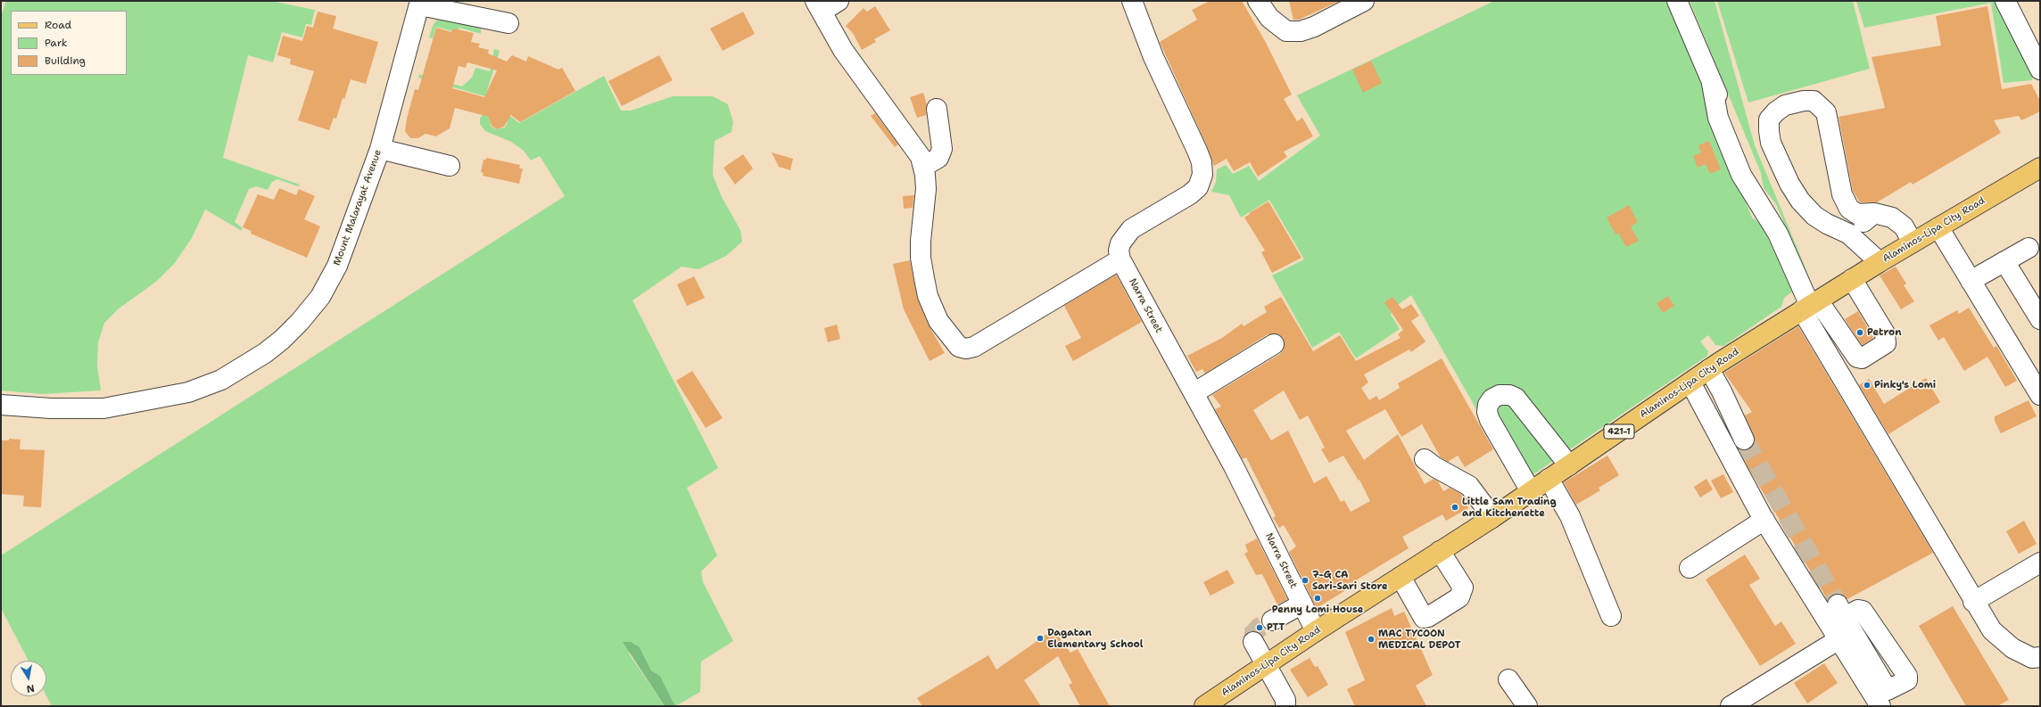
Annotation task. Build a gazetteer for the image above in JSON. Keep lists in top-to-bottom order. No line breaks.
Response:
{"streets":{"main road":["Alaminos-Lipa City Road","421-1"],"street":["Mount Malarayat Avenue","Narra Street"]},"crossings":[["Alaminos-Lipa City Road","Narra Street"]],"places":["Petron","Pinky's Lomi","Little Sam Trading and Kitchenette","7-G CA Sari-Sari Store","Penny Lomi House","PTT","Dagatan Elementary School","MAC TYCOON MEDICAL DEPOT"],"legend":["Road","Park","Building"],"north":"bottom"}
